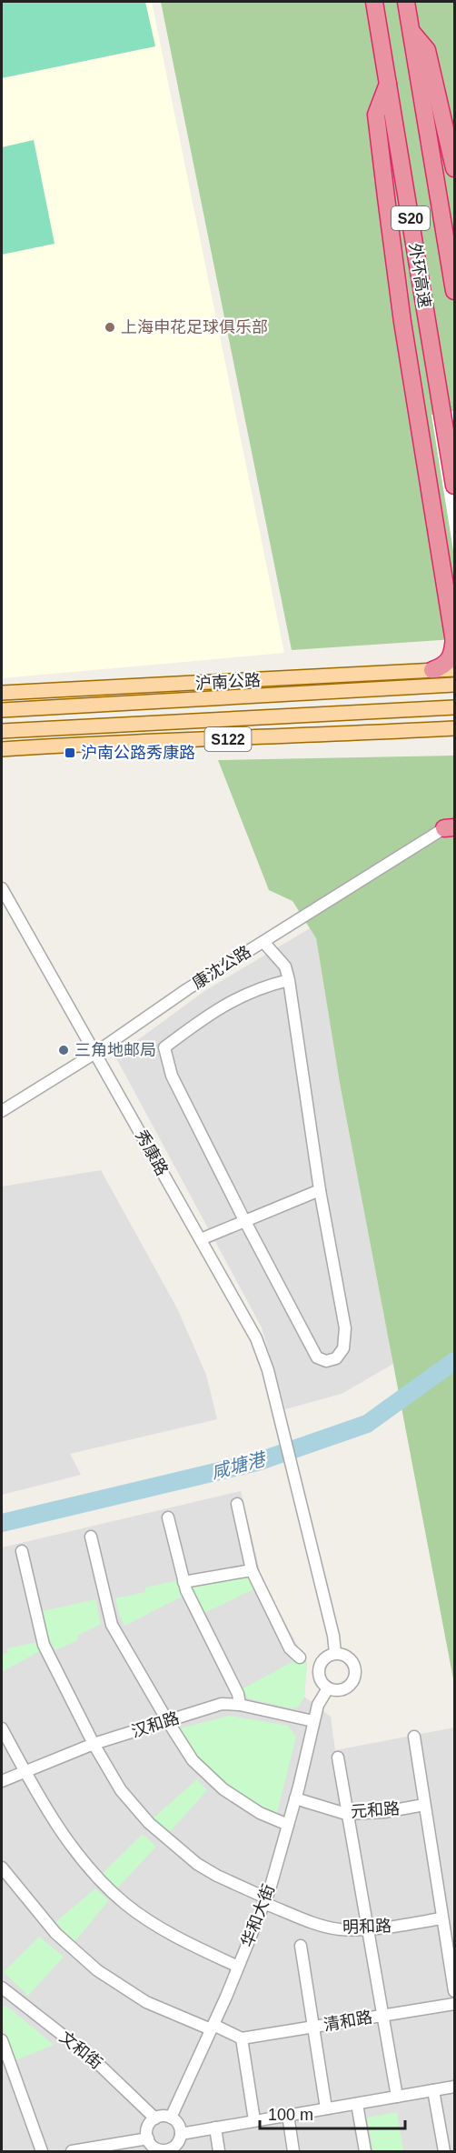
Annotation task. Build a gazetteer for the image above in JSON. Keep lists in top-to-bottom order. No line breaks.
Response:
{"streets":{"highway":["S20","外环高速"],"main road":["沪南公路","S122"],"street":["康沈公路","秀康路","汉和路","元和路","华和大街","明和路","清和路","文和街"]},"crossings":[["康沈公路","秀康路"],["秀康路","华和大街"],["汉和路","华和大街"],["汉和路","明和路"],["元和路","华和大街"],["华和大街","明和路"],["华和大街","文和街"]],"water":["咸塘港"],"places":{"other":["上海申花足球俱乐部","三角地邮局"],"transit":["沪南公路秀康路"]},"scale_bar":"100 m"}
